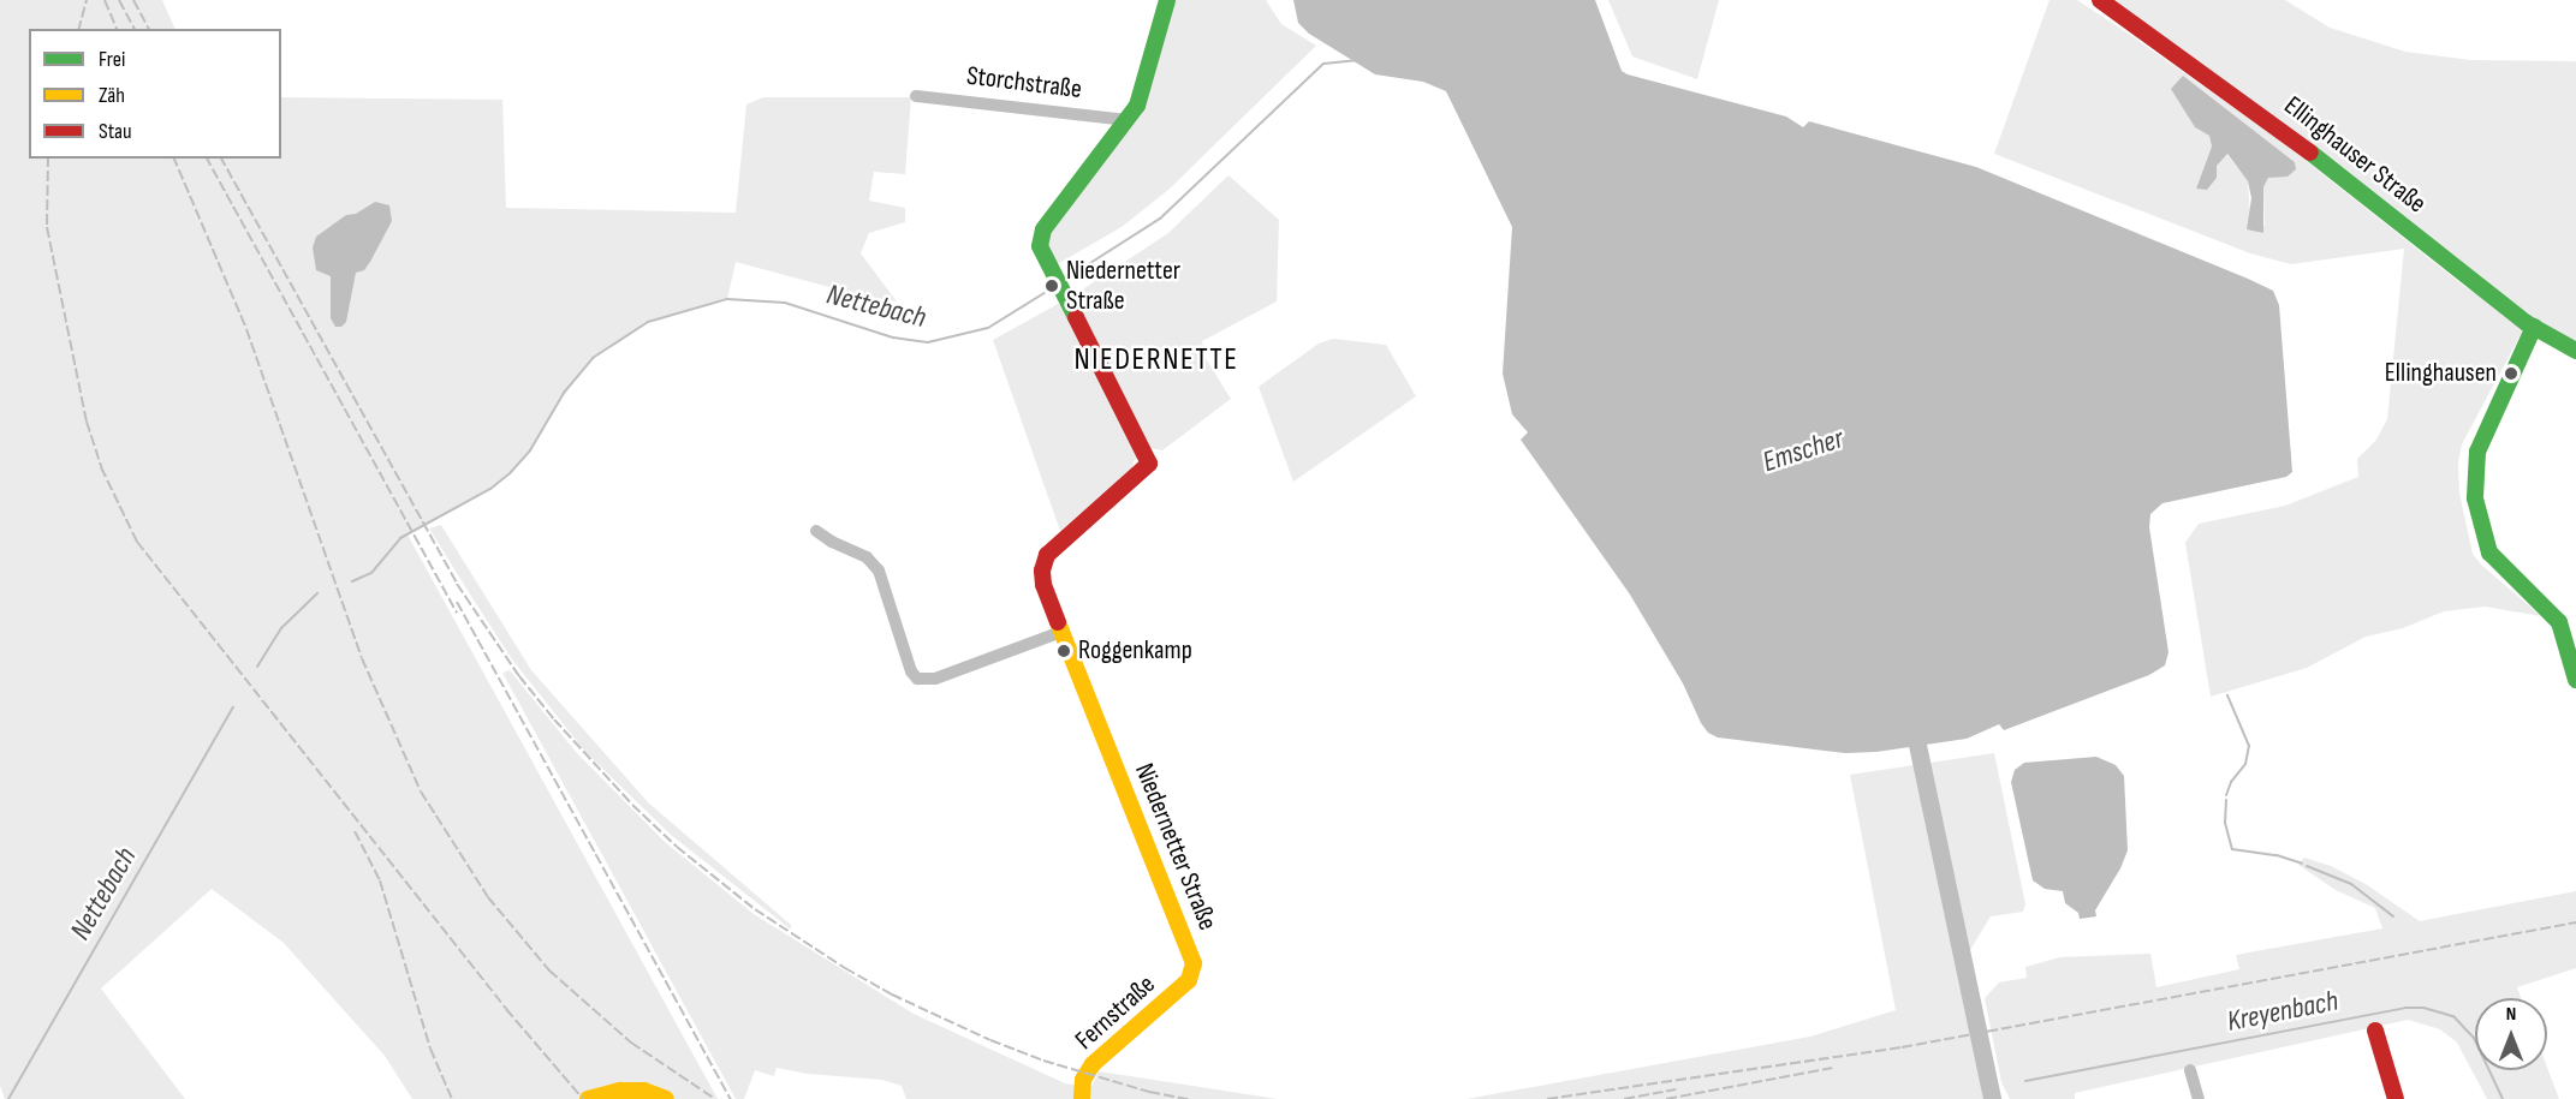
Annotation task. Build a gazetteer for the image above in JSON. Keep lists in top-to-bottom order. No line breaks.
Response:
{"streets":{"street":["Storchstraße","Ellinghauser Straße","Niedernetter Straße","Fernstraße"]},"crossings":[["Storchstraße","Niedernetter Straße"],["Niedernetter Straße","Fernstraße"]],"districts":["NIEDERNETTE"],"water":["Nettebach","Emscher","Kreyenbach"],"places":["Niedernetter Straße","Ellinghausen","Roggenkamp"],"legend":["Frei","Zäh","Stau"],"north":"top"}
